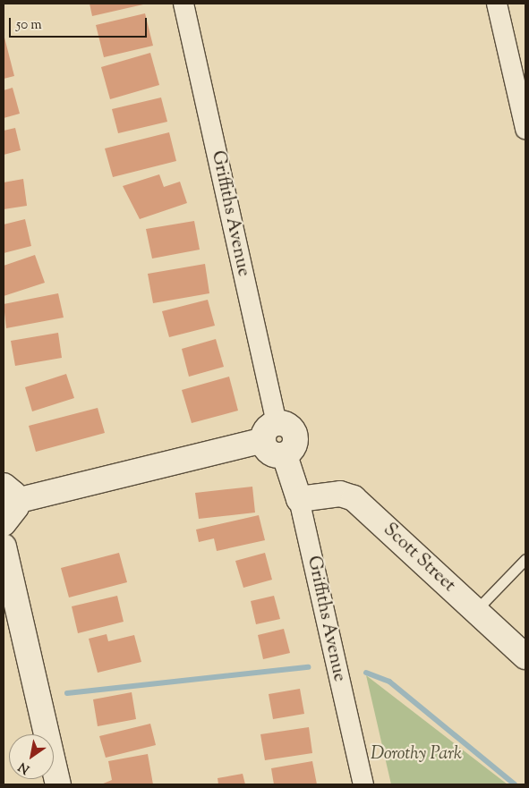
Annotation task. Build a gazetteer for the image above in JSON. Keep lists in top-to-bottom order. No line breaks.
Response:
{"streets":{"street":["Griffiths Avenue","Scott Street"]},"crossings":[["Griffiths Avenue","Scott Street"]],"parks":["Dorothy Park"],"scale_bar":"50 m","north":"bottom left"}
